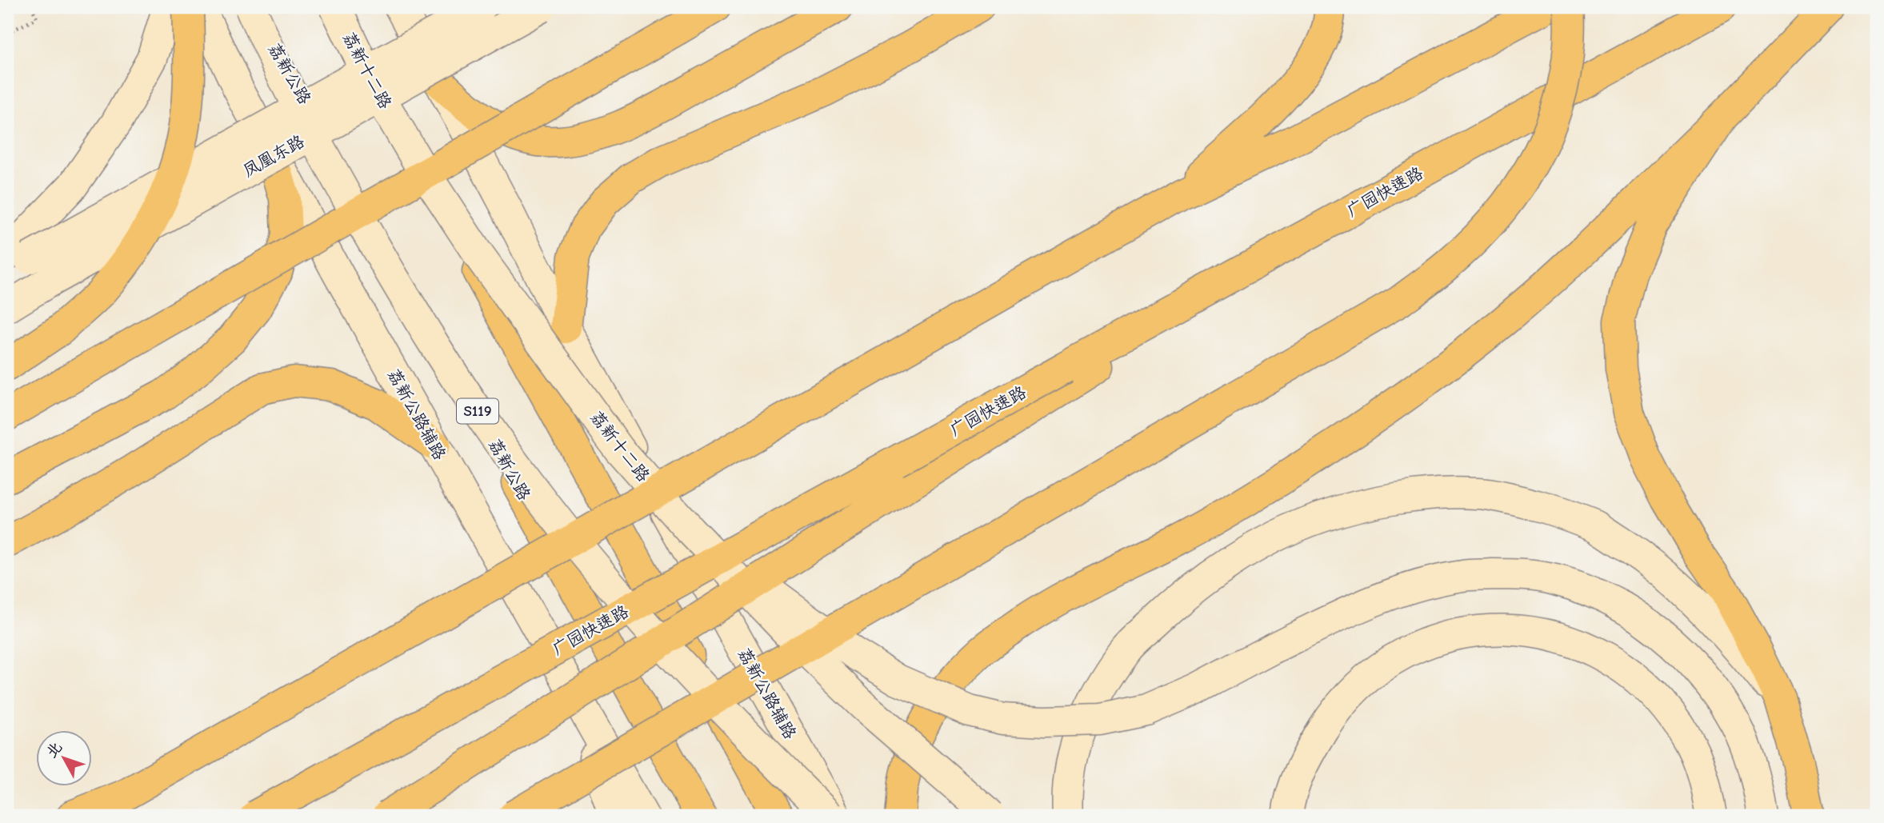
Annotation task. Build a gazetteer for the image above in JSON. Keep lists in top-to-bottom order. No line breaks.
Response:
{"streets":{"main road":["荔新十二路","荔新公路","凤凰东路","广园快速路","S119","荔新公路辅路"]},"north":"top left"}
